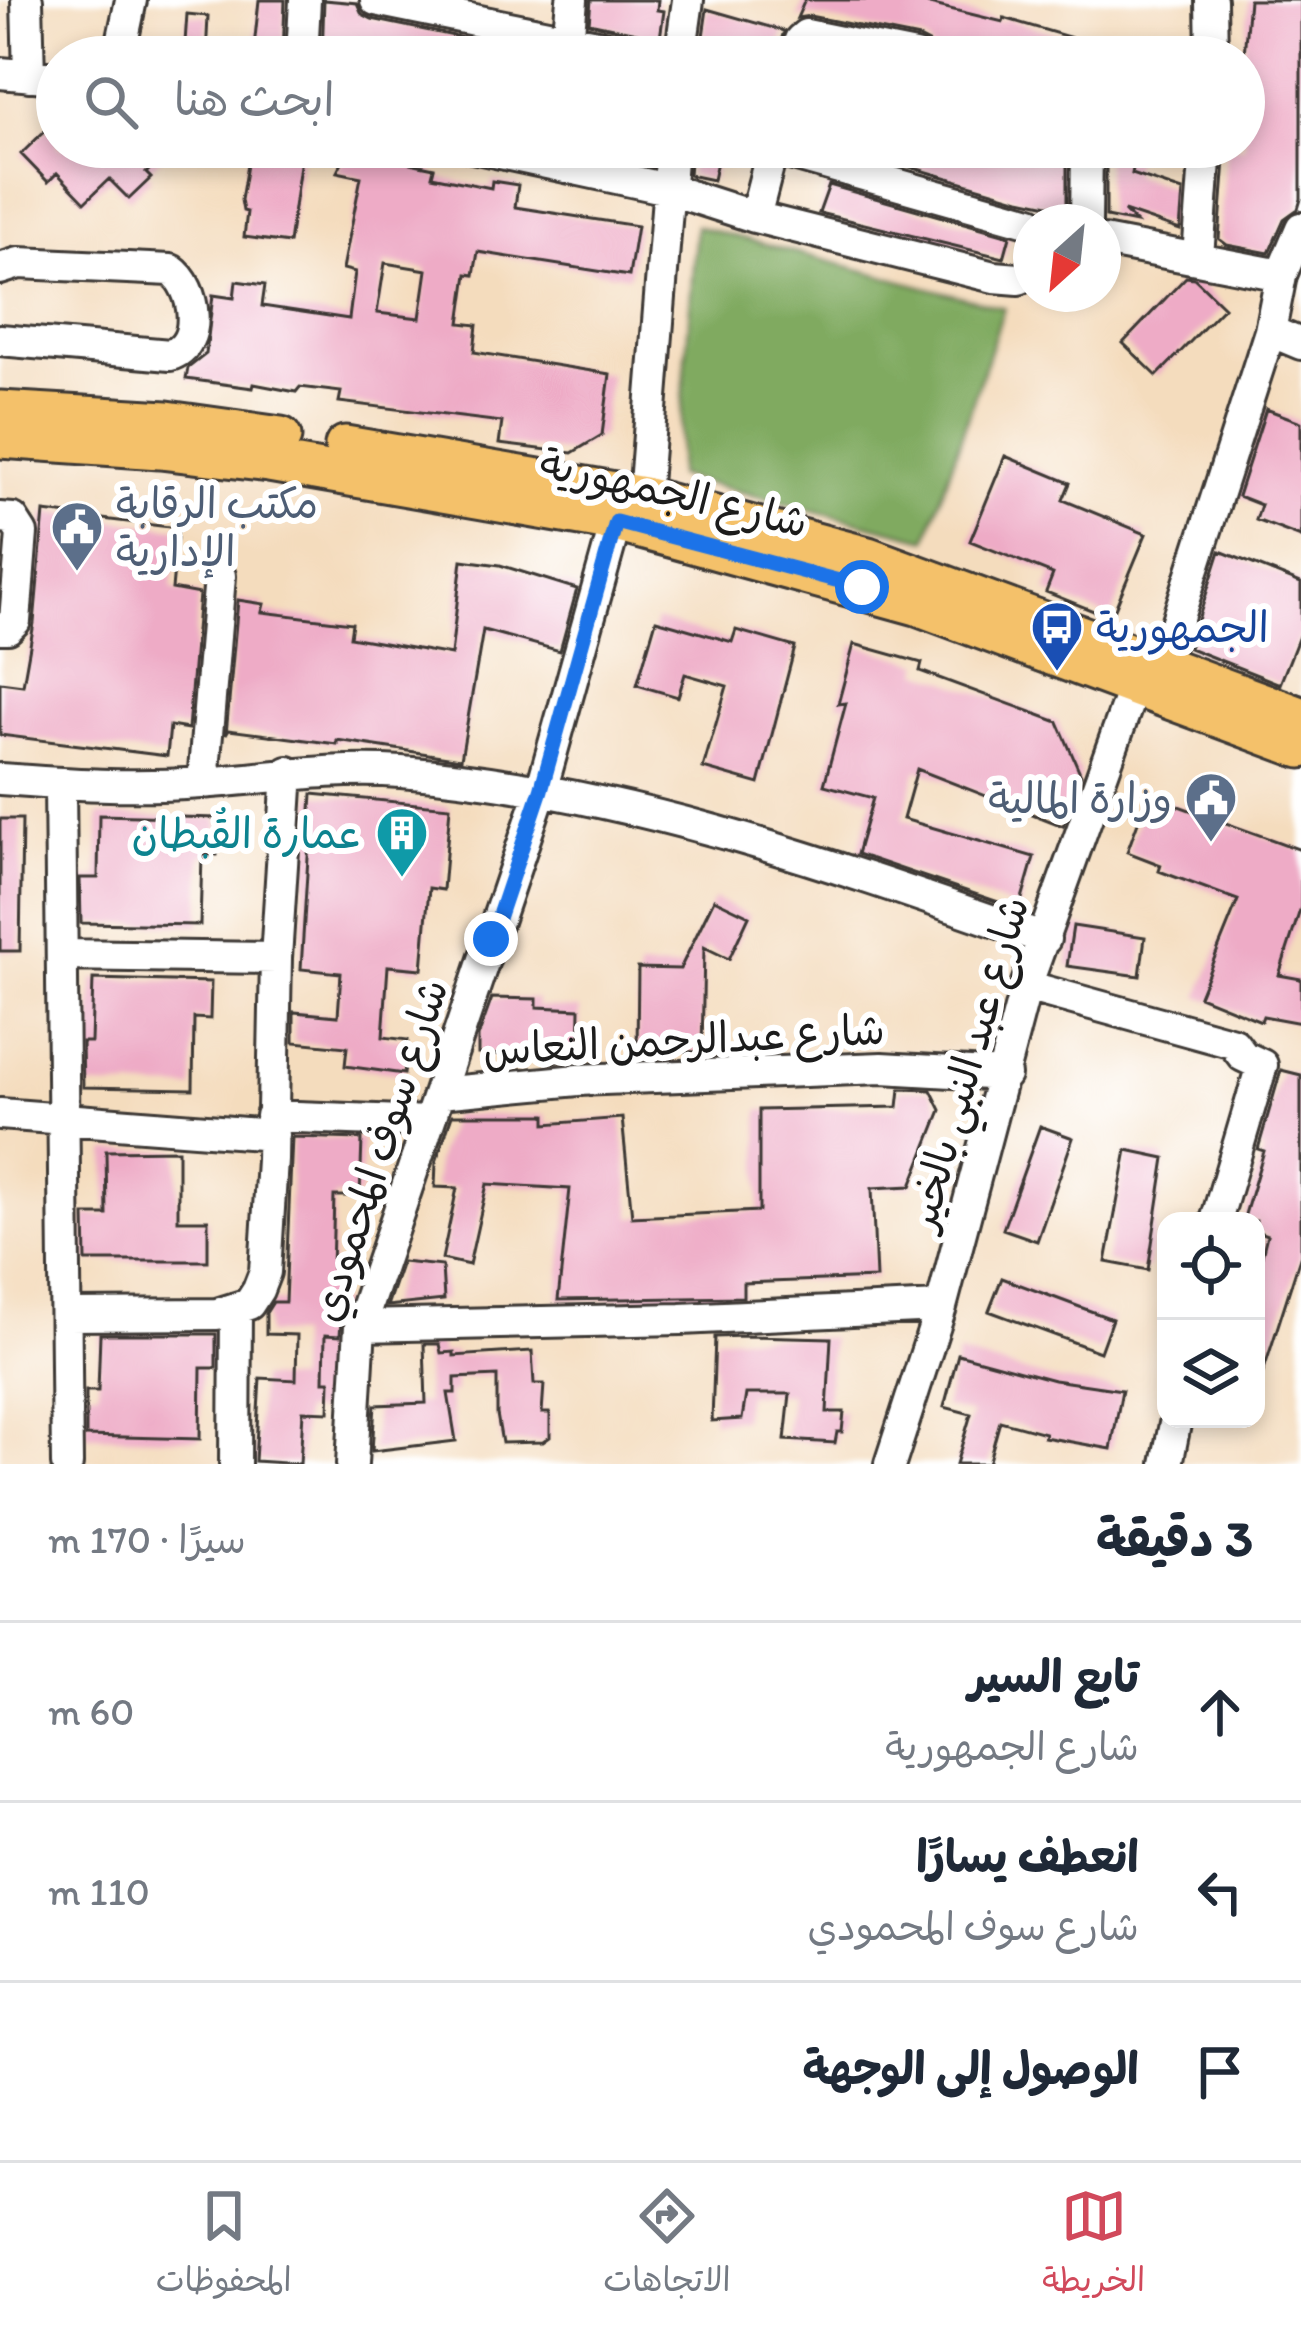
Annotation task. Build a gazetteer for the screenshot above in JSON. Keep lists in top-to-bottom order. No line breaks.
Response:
{"streets":{"main road":["شارع الجمهورية"],"street":["شارع عبدالرحمن النعاس","شارع عبد النبي بالخير","شارع سوف المحمودي"]},"crossings":[["شارع الجمهورية","شارع عبد النبي بالخير"],["شارع الجمهورية","شارع سوف المحمودي"],["شارع عبدالرحمن النعاس","شارع عبد النبي بالخير"],["شارع عبدالرحمن النعاس","شارع سوف المحمودي"]],"places":{"public building":["مكتب الرقابة الإدارية","وزارة المالية"],"bus stop":["الجمهورية"],"building":["عمارة القُبطان"]},"north":"bottom left","page":{"search":"ابحث هنا","heading":["3 دقيقة","سيرًا · 170 m"],"list":[["تابع السير","شارع الجمهورية","60 m"],["انعطف يسارًا","شارع سوف المحمودي","110 m"],"الوصول إلى الوجهة"],"nav":["الخريطة","الاتجاهات","المحفوظات"]}}
